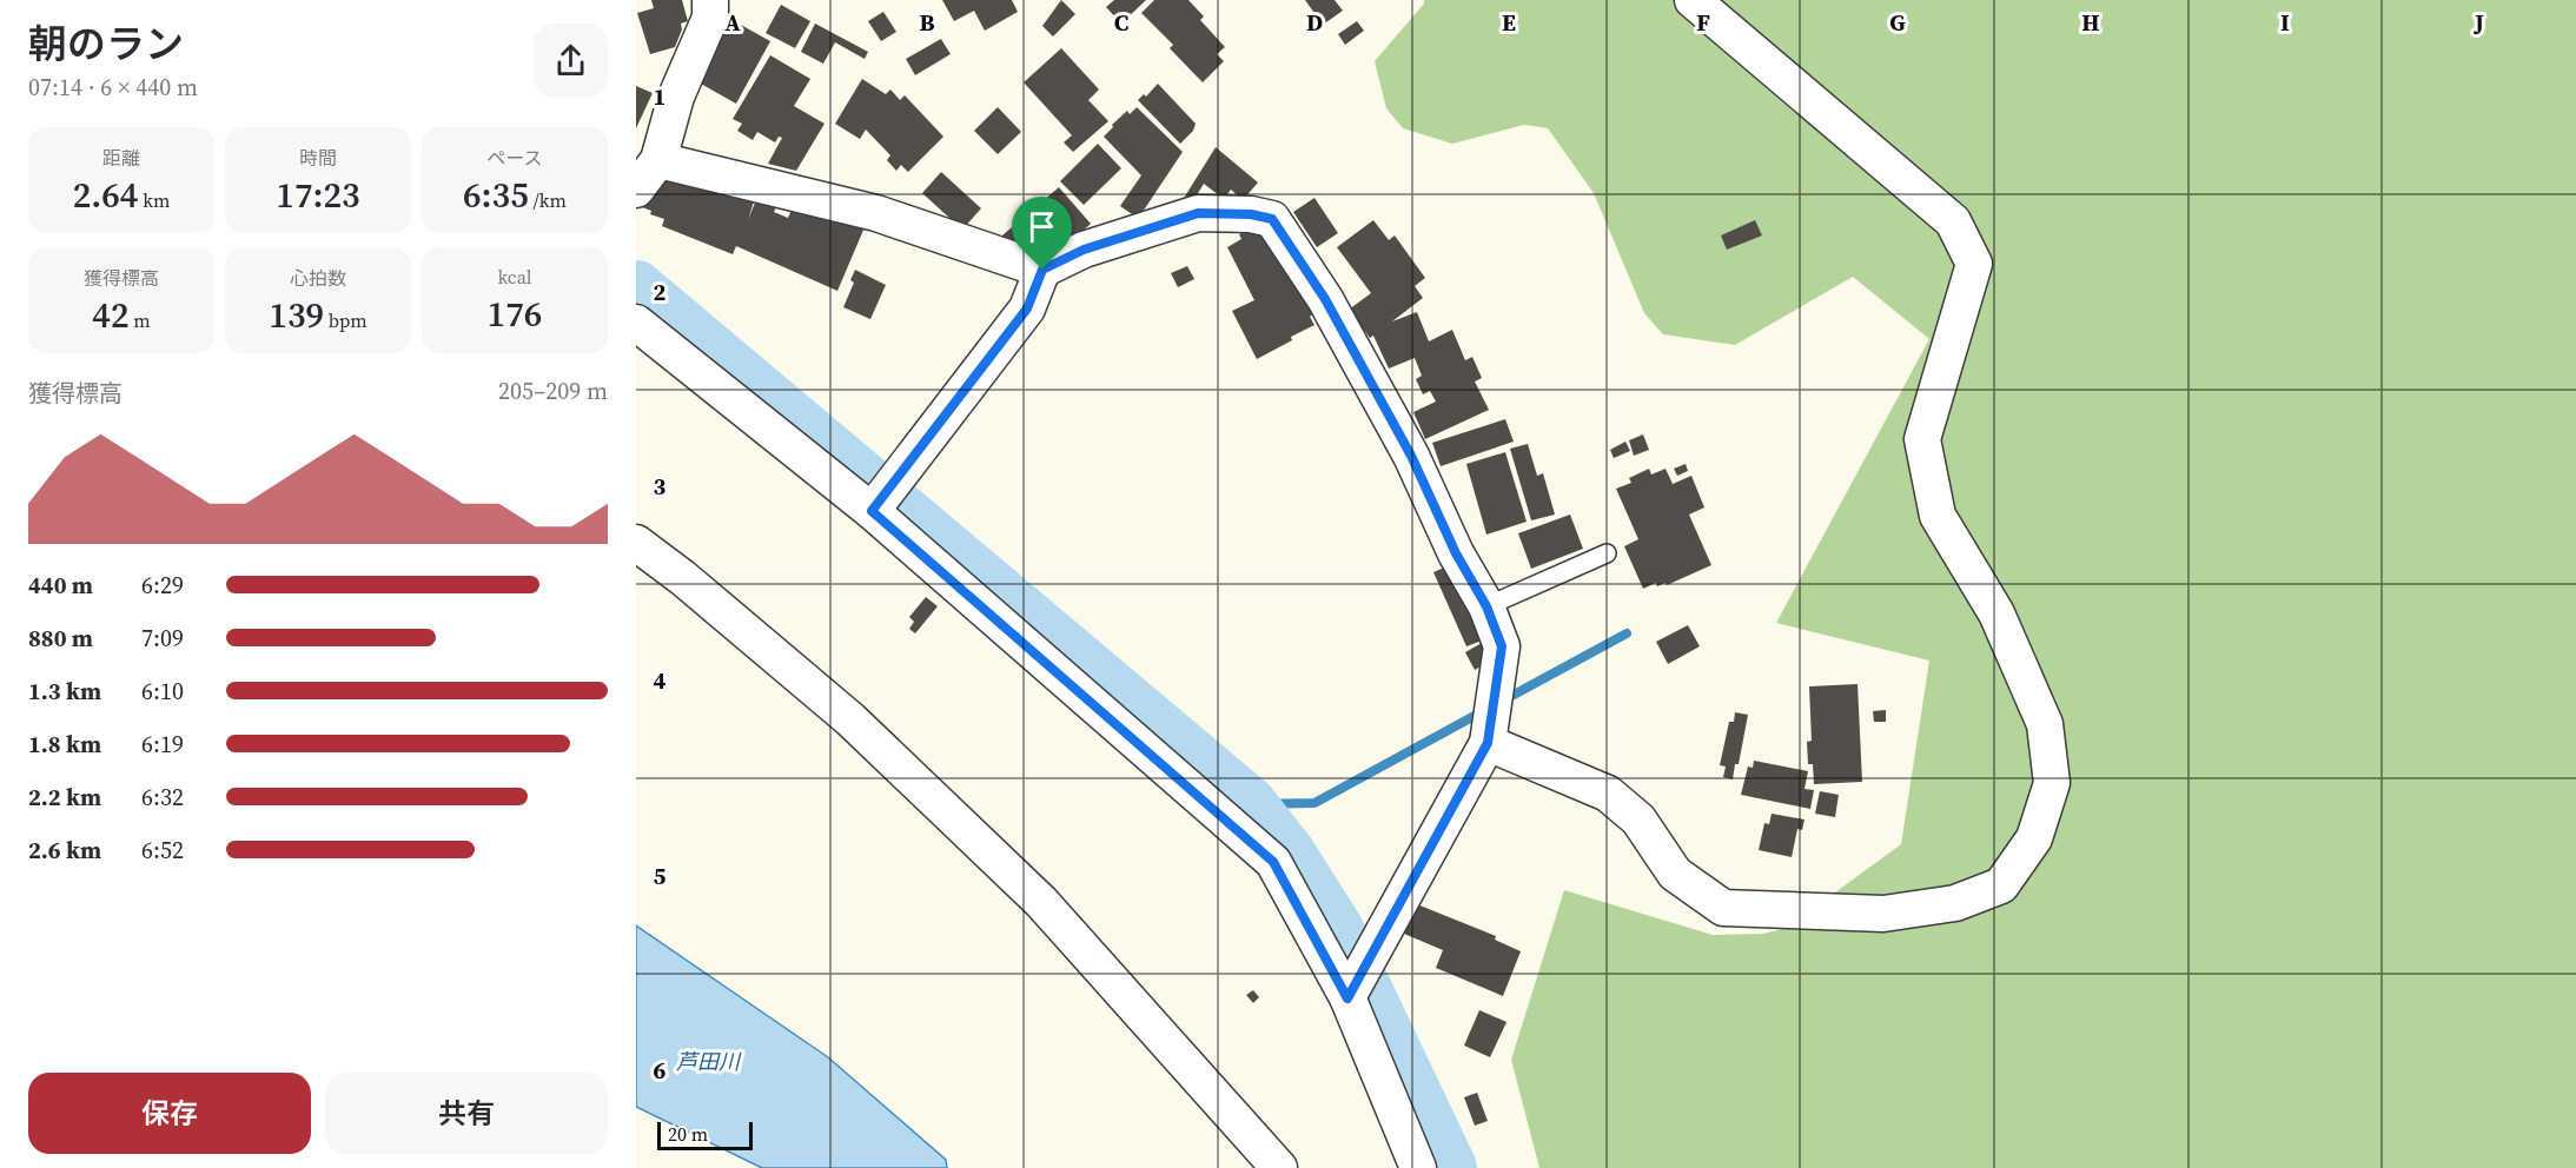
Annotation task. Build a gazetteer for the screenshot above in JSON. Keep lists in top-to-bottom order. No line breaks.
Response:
{"water":["芦田川"],"scale_bar":"20 m","page":{"heading":["朝のラン","07:14 · 6 × 440 m"],"stats":[["距離","2.64 km"],["時間","17:23"],["ペース","6:35 /km"],["獲得標高","42 m"],["心拍数","139 bpm"],["kcal","176"]],"chart":["獲得標高","205–209 m"],"list":[{"name":"440 m","note":"6:29"},{"name":"880 m","note":"7:09"},{"name":"1.3 km","note":"6:10"},{"name":"1.8 km","note":"6:19"},{"name":"2.2 km","note":"6:32"},{"name":"2.6 km","note":"6:52"}],"buttons":["保存","共有"],"scale":"20 m"},"grid":{"columns":["A","B","C","D","E","F","G","H","I","J"],"rows":["1","2","3","4","5","6"]}}
